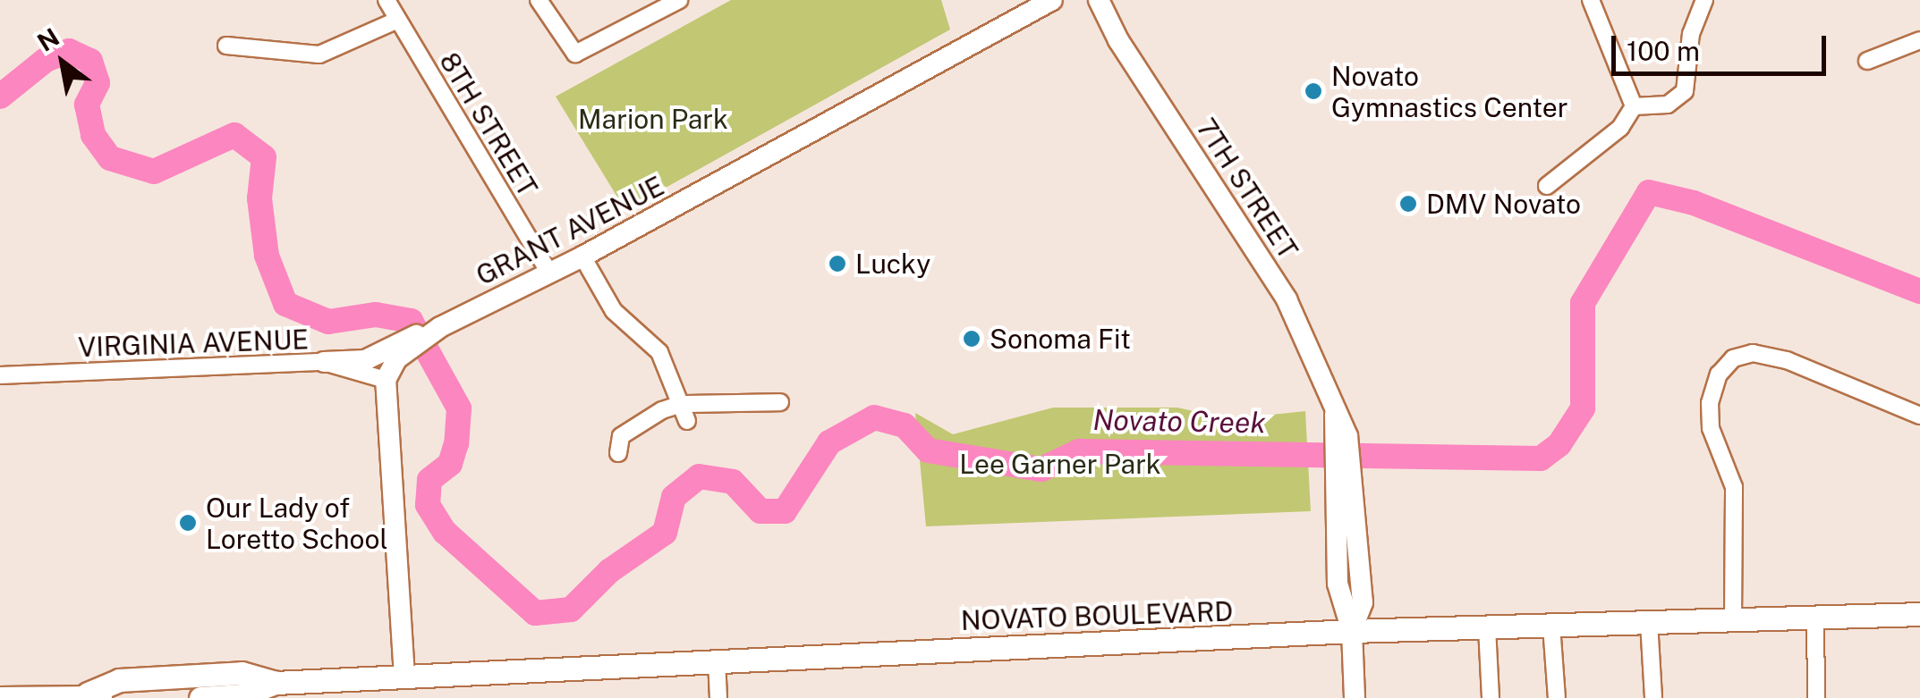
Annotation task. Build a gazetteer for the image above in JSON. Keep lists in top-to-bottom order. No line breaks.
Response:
{"streets":{"main road":["NOVATO BOULEVARD"],"street":["8TH STREET","7TH STREET","GRANT AVENUE","VIRGINIA AVENUE"]},"crossings":[["8TH STREET","GRANT AVENUE"],["7TH STREET","NOVATO BOULEVARD"],["GRANT AVENUE","VIRGINIA AVENUE"]],"water":["Novato Creek"],"parks":["Marion Park","Lee Garner Park"],"places":["Novato Gymnastics Center","DMV Novato","Lucky","Sonoma Fit","Our Lady of Loretto School"],"scale_bar":"100 m","north":"top left"}
